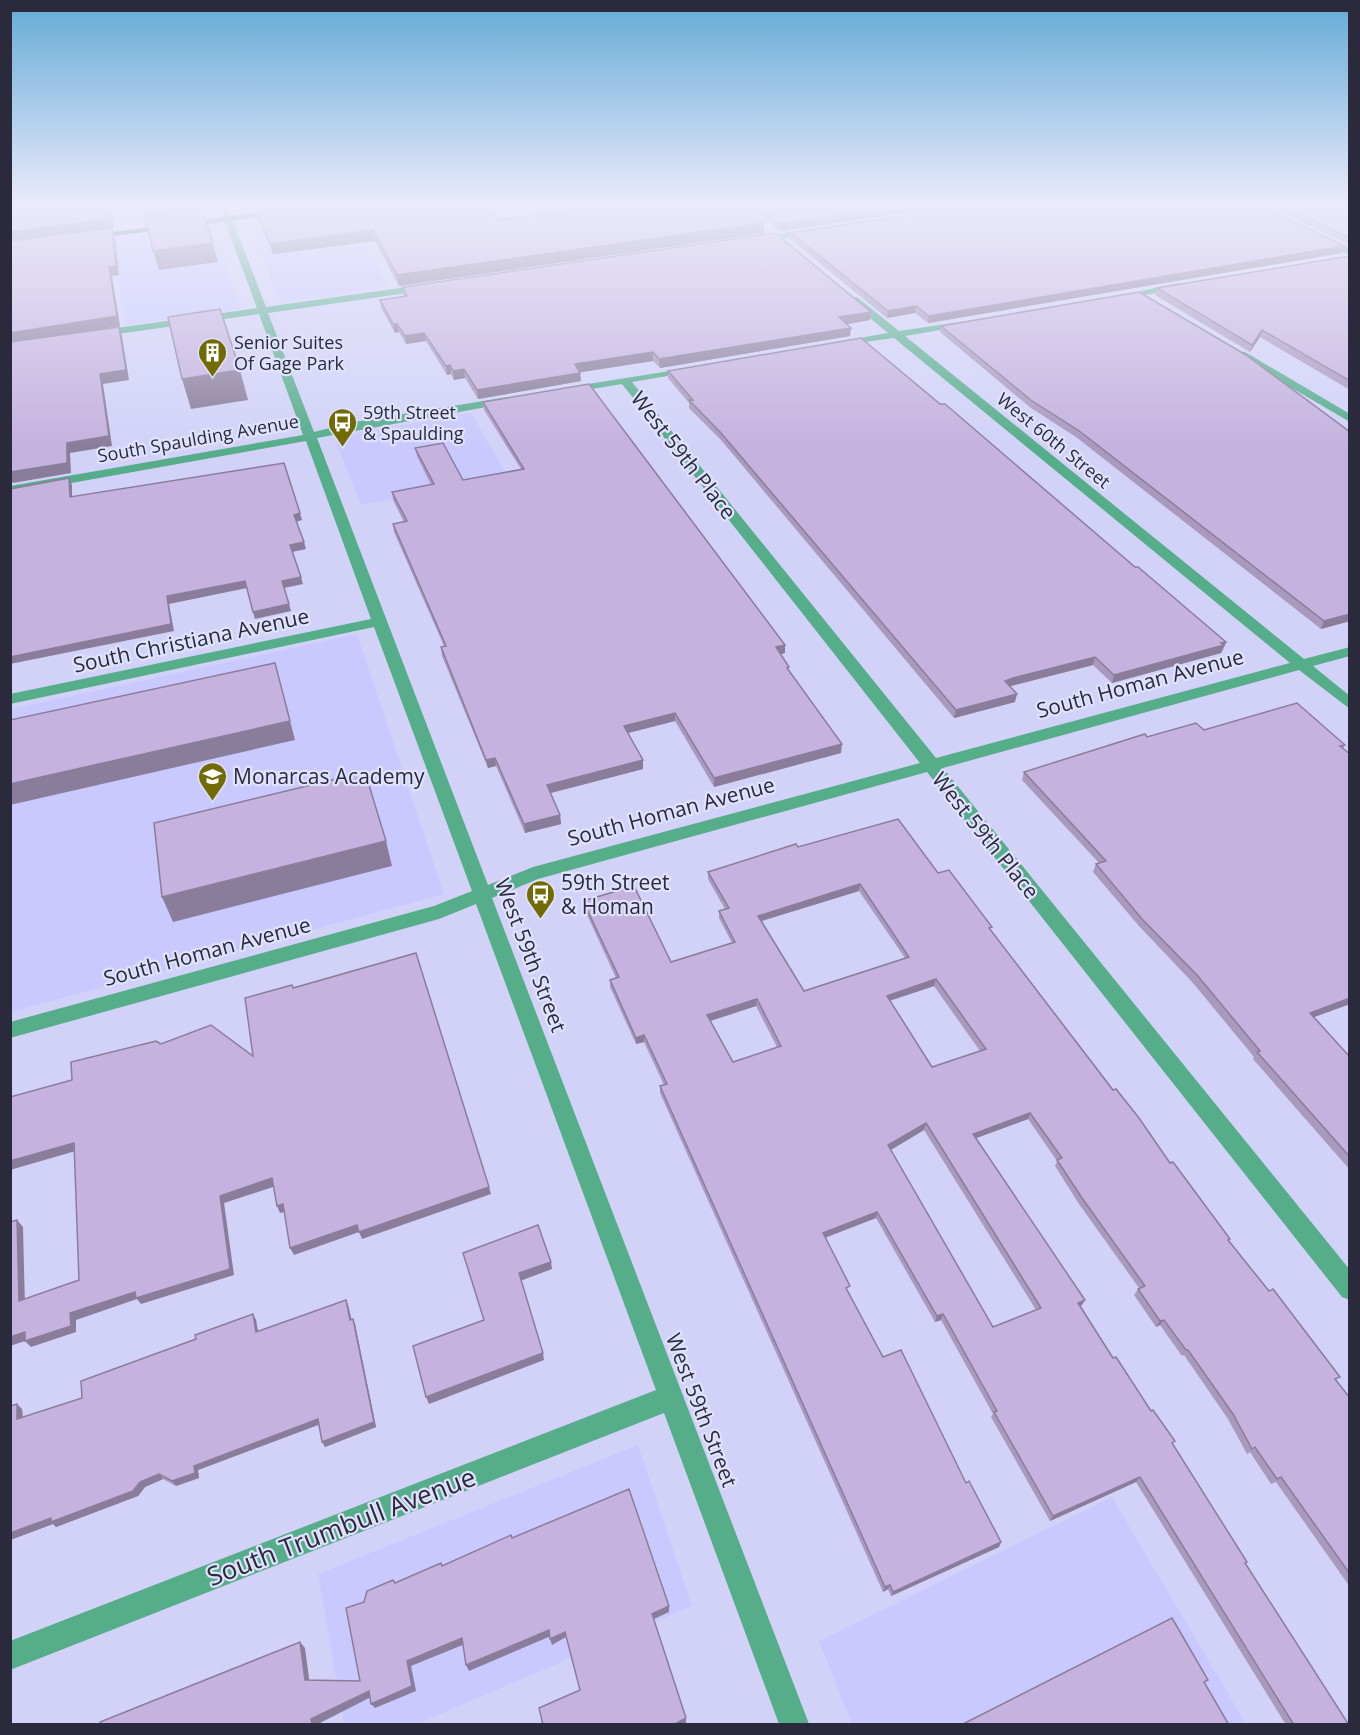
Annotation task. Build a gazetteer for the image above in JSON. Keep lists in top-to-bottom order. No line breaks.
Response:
{"streets":{"street":["South Spaulding Avenue","West 60th Street","West 59th Place","South Christiana Avenue","South Homan Avenue","West 59th Street","South Trumbull Avenue"]},"crossings":[["South Spaulding Avenue","West 59th Street"],["West 60th Street","South Homan Avenue"],["West 59th Place","South Homan Avenue"],["South Christiana Avenue","West 59th Street"],["South Homan Avenue","West 59th Street"],["West 59th Street","South Trumbull Avenue"]],"places":{"building":["Senior Suites Of Gage Park"],"bus stop":["59th Street & Spaulding","59th Street & Homan"],"school or university":["Monarcas Academy"]}}
